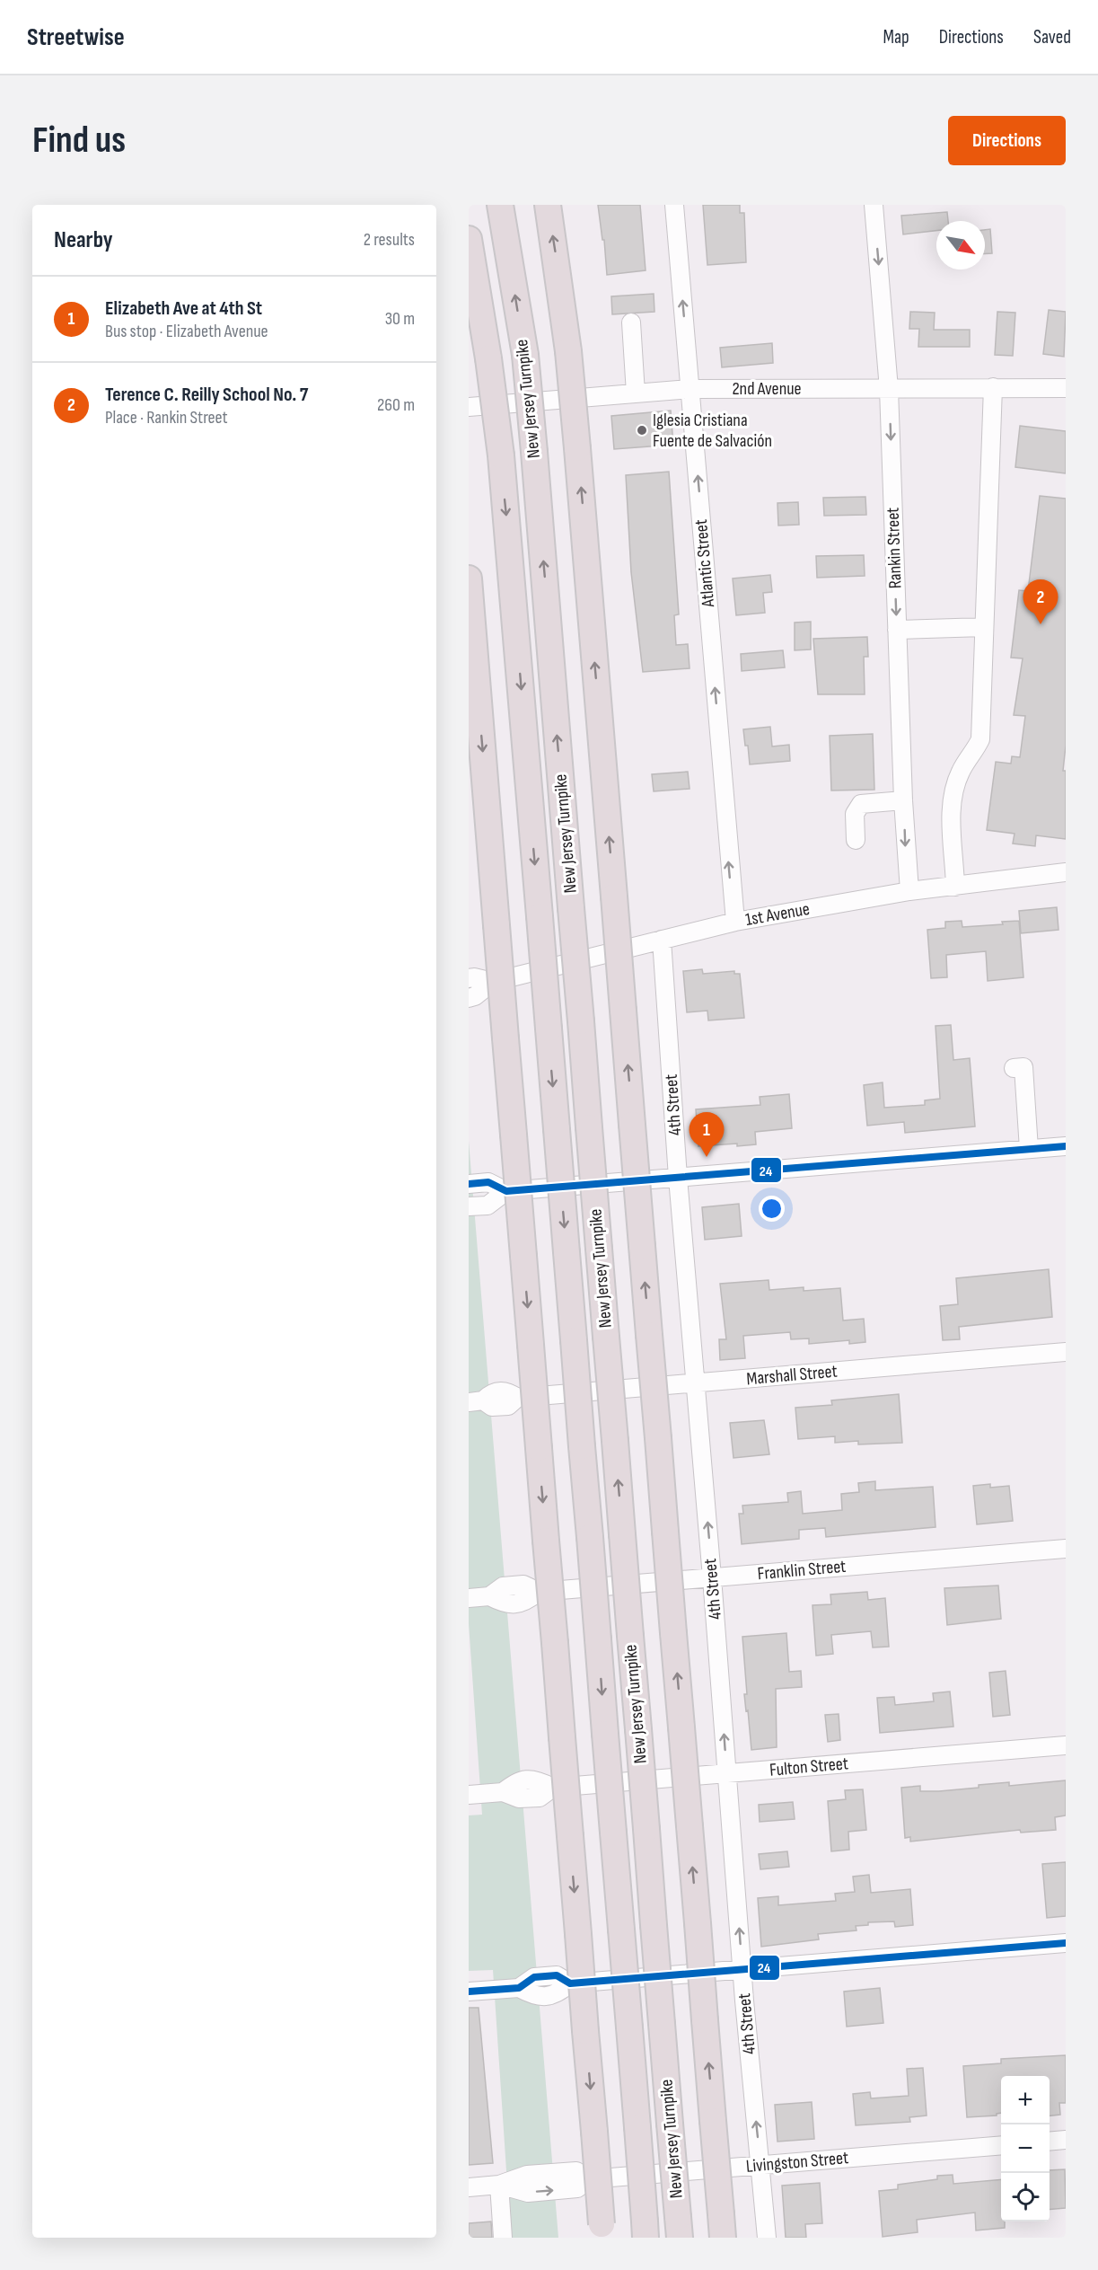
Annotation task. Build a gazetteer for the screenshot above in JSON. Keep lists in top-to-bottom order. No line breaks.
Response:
{"streets":{"highway":["New Jersey Turnpike"],"street":["2nd Avenue","Rankin Street","Atlantic Street","1st Avenue","4th Street","Marshall Street","Franklin Street","Fulton Street","Livingston Street"]},"crossings":[["2nd Avenue","Rankin Street"],["2nd Avenue","Atlantic Street"],["Rankin Street","1st Avenue"],["Atlantic Street","1st Avenue"],["1st Avenue","4th Street"],["4th Street","Marshall Street"],["4th Street","Franklin Street"],["4th Street","Fulton Street"],["4th Street","Livingston Street"]],"one_way":["Atlantic Street","4th Street"],"places":["Iglesia Cristiana Fuente de Salvación"],"lines":["transit line 24"],"north":"bottom right","page":{"header":"Streetwise","nav":["Map","Directions","Saved"],"buttons":"Directions","title":"Find us","heading":["Nearby","2 results"],"list":[{"mark":"1","name":"Elizabeth Ave at 4th St","note":"Bus stop · Elizabeth Avenue","value":"30 m"},{"mark":"2","name":"Terence C. Reilly School No. 7","note":"Place · Rankin Street","value":"260 m"}],"pins":["2","1"],"map_buttons":["+","−"]}}
